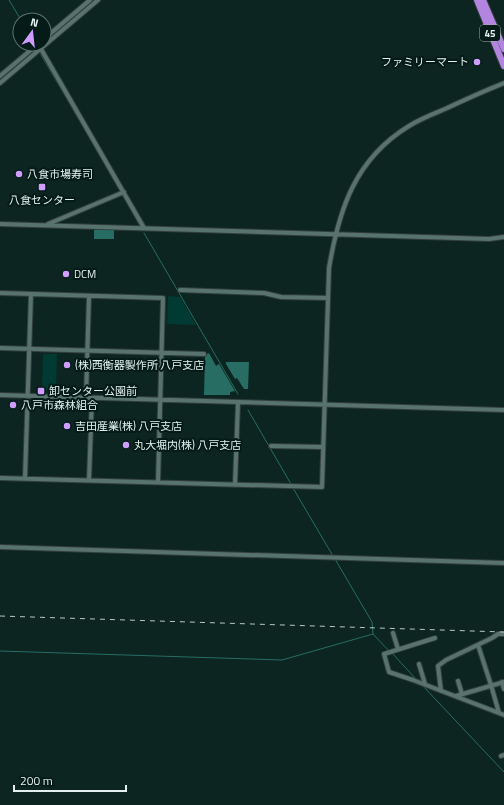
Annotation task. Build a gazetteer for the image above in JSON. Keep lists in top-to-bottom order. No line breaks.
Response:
{"streets":{"highway":["45"]},"places":{"other":["ファミリーマート","八食市場寿司","DCM","(株)西衡器製作所 八戸支店","八戸市森林組合","吉田産業(株) 八戸支店","丸大堀内(株) 八戸支店"],"transit":["八食センター","卸センター公園前"]},"scale_bar":"200 m","north":"top"}
